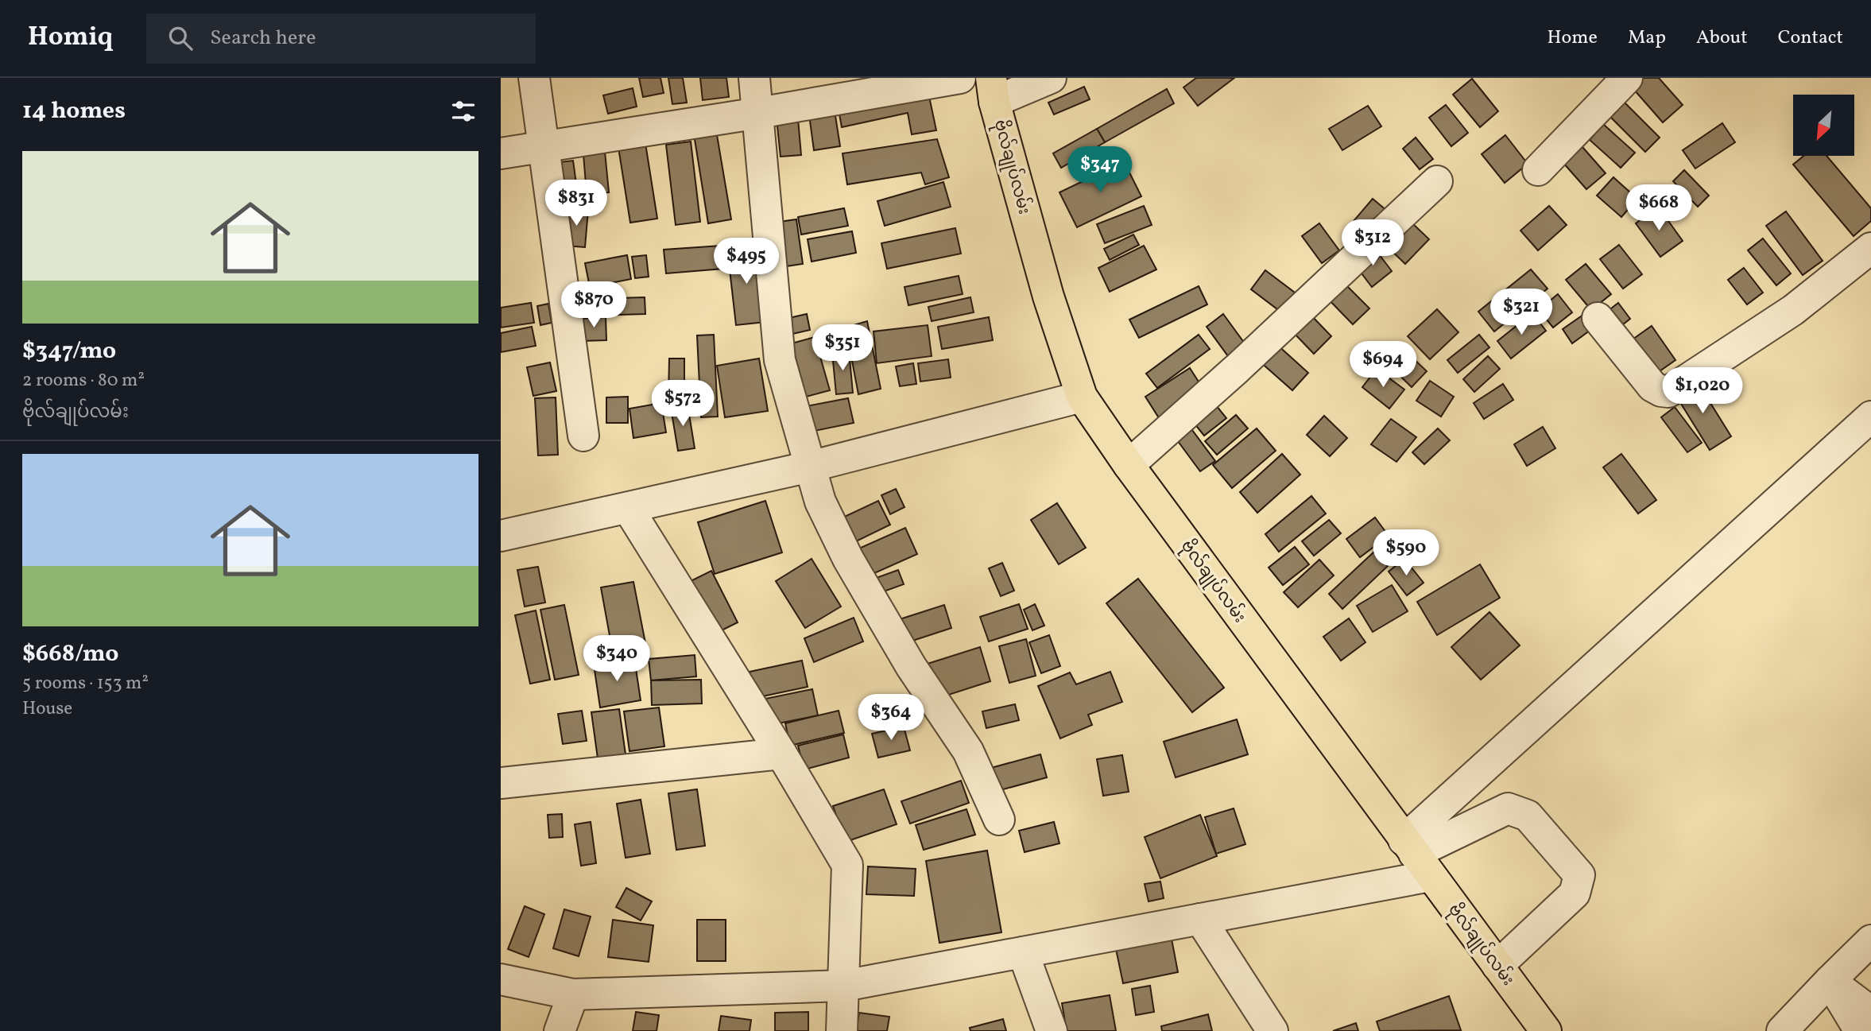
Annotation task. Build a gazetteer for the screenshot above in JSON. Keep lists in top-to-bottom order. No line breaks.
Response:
{"streets":{"main road":["ဗိုလ်ချုပ်လမ်း"]},"north":"bottom left","page":{"header":"Homiq","search":"Search here","nav":["Home","Map","About","Contact"],"heading":"14 homes","list":[{"name":"$347/mo","note":"2 rooms · 80 m² · ဗိုလ်ချုပ်လမ်း"},{"name":"$668/mo","note":"5 rooms · 153 m² · House"}],"price":["$347","$831","$668","$312","$495","$870","$321","$351","$694","$1,020","$572","$590","$340","$364"]}}
